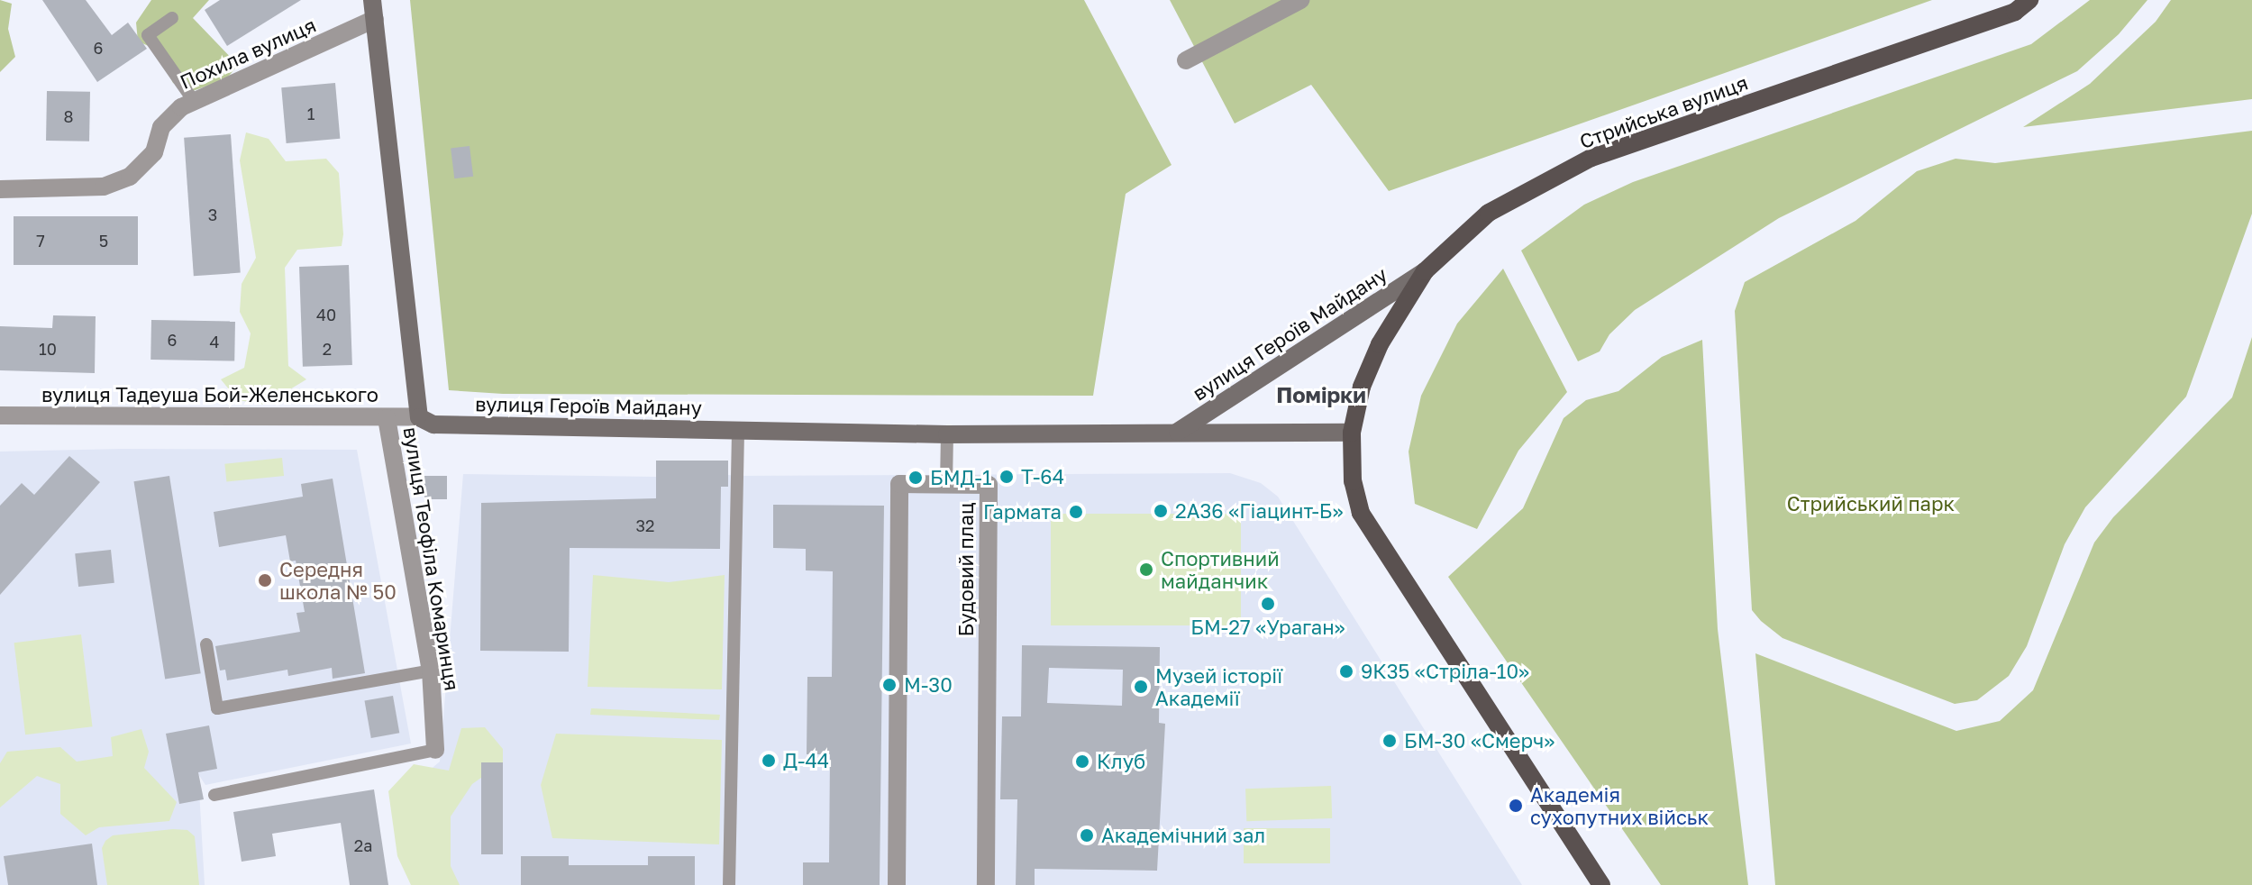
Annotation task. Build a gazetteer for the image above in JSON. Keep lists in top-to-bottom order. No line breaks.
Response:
{"streets":{"main road":["Стрийська вулиця","вулиця Героїв Майдану"],"street":["Похила вулиця","вулиця Тадеуша Бой-Желенського","вулиця Теофіла Комаринця","Будовий плац"]},"crossings":[["Стрийська вулиця","вулиця Героїв Майдану"],["вулиця Героїв Майдану","вулиця Тадеуша Бой-Желенського"],["вулиця Тадеуша Бой-Желенського","вулиця Теофіла Комаринця"]],"districts":["Помірки"],"parks":["Стрийський парк"],"places":["Т-64","БМД-1","2А36 «Гіацинт-Б»","Гармата","Спортивний майданчик","Середня школа № 50","БМ-27 «Ураган»","9К35 «Стріла-10»","М-30","Музей історії Академії","БМ-30 «Смерч»","Д-44","Клуб","Академія сухопутних військ","Академічний зал"],"house_numbers":["6","1","8","3","7","5","40","6","4","10","2","32","2а"]}
